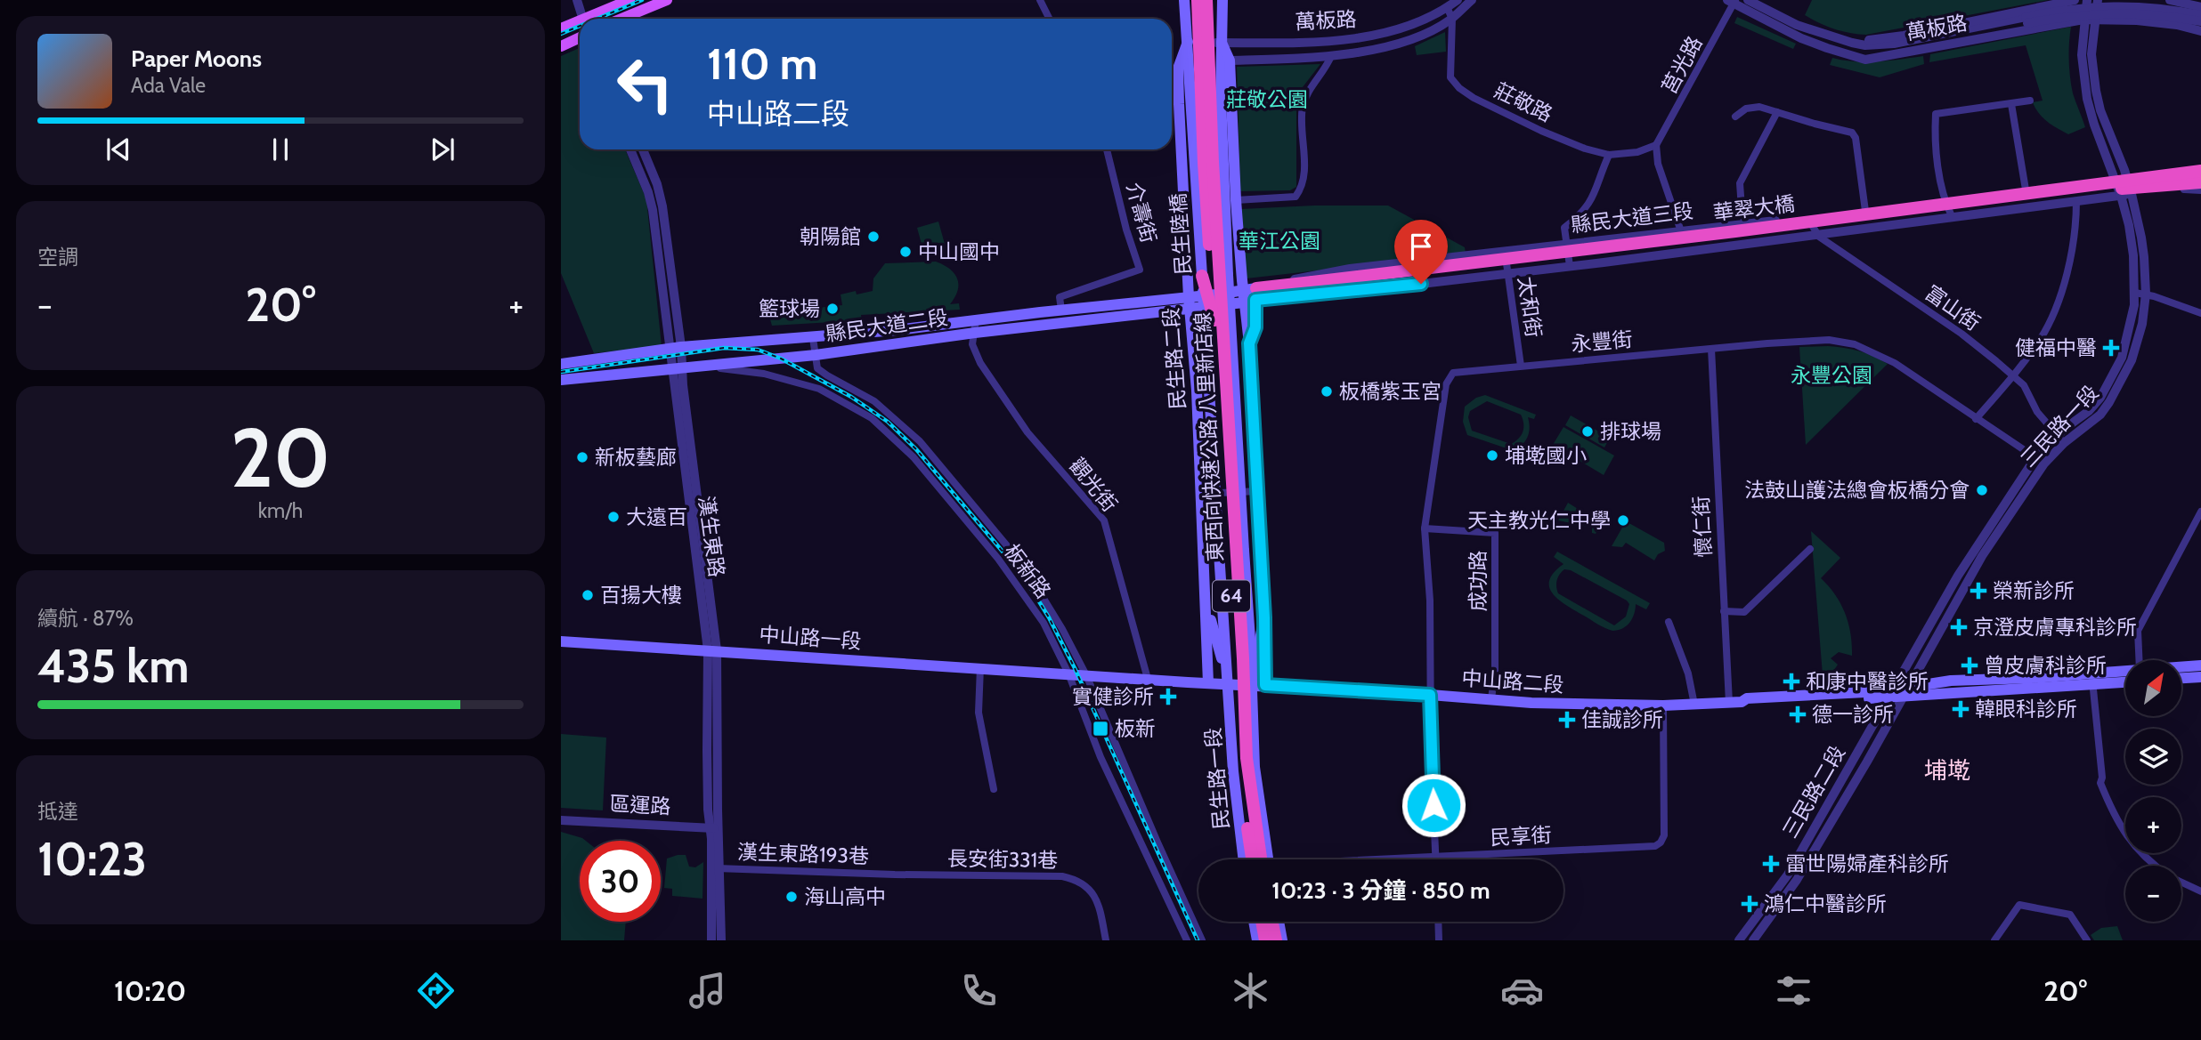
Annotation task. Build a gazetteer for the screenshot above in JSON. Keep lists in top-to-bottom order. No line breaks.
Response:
{"streets":{"highway":["華翠大橋","東西向快速公路 八里新店線","64"],"main road":["縣民大道三段","民生陸橋","縣民大道二段","民生路二段","中山路一段","中山路二段","民生路一段"],"street":["萬板路","莒光路","莊敬路","介壽街","太和街","富山街","永豐街","三民路一段","觀光街","懷仁街","漢生東路","板新路","成功路","三民路二段","區運路","民享街","漢生東路193巷","長安街331巷"]},"crossings":[["萬板路","莒光路"],["萬板路","莊敬路"],["萬板路","民生陸橋"],["萬板路","民生路二段"],["莒光路","莊敬路"],["華翠大橋","縣民大道三段"],["介壽街","縣民大道二段"],["縣民大道三段","太和街"],["縣民大道三段","富山街"],["縣民大道三段","縣民大道二段"],["縣民大道三段","三民路一段"],["民生陸橋","民生路二段"],["民生陸橋","中山路二段"],["民生陸橋","民生路一段"],["太和街","永豐街"],["富山街","三民路一段"],["縣民大道二段","民生路二段"],["縣民大道二段","觀光街"],["縣民大道二段","漢生東路"],["縣民大道二段","板新路"],["永豐街","三民路一段"],["永豐街","懷仁街"],["永豐街","成功路"],["永豐街","中山路二段"],["永豐街","民享街"],["民生路二段","中山路二段"],["民生路二段","民生路一段"],["三民路一段","中山路二段"],["三民路一段","三民路二段"],["觀光街","中山路二段"],["懷仁街","中山路二段"],["漢生東路","中山路一段"],["漢生東路","區運路"],["漢生東路","漢生東路193巷"],["板新路","中山路一段"],["板新路","中山路二段"],["成功路","中山路二段"],["中山路一段","中山路二段"],["中山路二段","民生路一段"],["中山路二段","三民路二段"],["中山路二段","民享街"],["漢生東路193巷","長安街331巷"]],"districts":["埔墘"],"parks":["莊敬公園","華江公園","永豐公園"],"places":{"other":["朝陽館","中山國中","籃球場","板橋紫玉宮","排球場","埔墘國小","新板藝廊","法鼓山護法總會板橋分會","大遠百","天主教光仁中學","百揚大樓","海山高中"],"health":["健福中醫","榮新診所","京澄皮膚專科診所","曾皮膚科診所","和康中醫診所","實健診所","韓眼科診所","德一診所","佳誠診所","雷世陽婦產科診所","鴻仁中醫診所"],"transit":["板新"]},"north":"top right","page":{"turn":["110 m","中山路二段"],"song":["Paper Moons","Ada Vale"],"tile":["空調",["20","km/h"],["續航 · 87%","435 km"],["抵達","10:23"]],"heat":["−","20°","+"],"map_buttons":["+","−"],"limit":"30","trip":"10:23 · 3 分鐘 · 850 m","tabs":["10:20","20°"]}}
